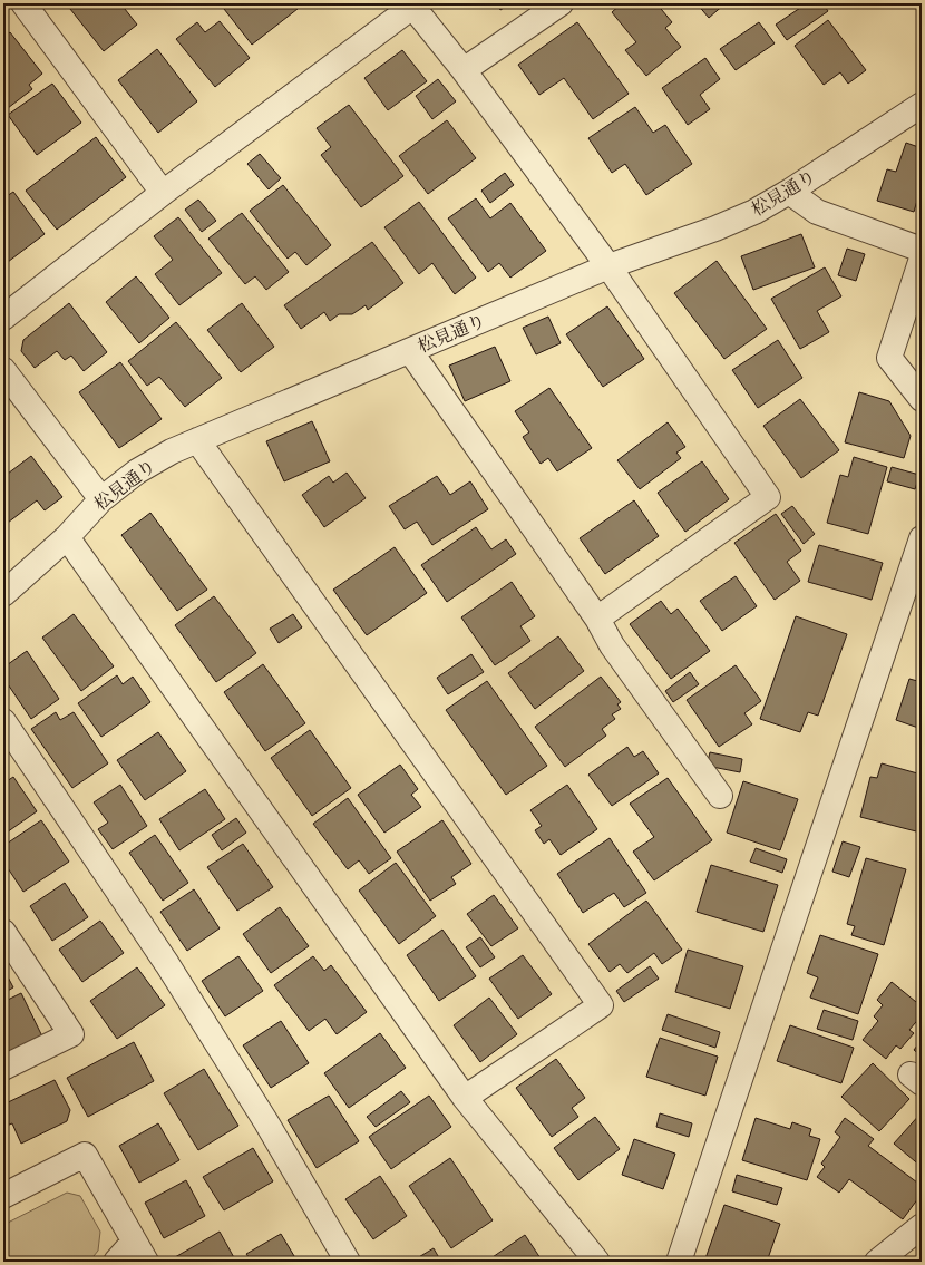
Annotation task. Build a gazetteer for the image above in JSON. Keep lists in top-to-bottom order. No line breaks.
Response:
{"streets":{"street":["松見通り"]}}
